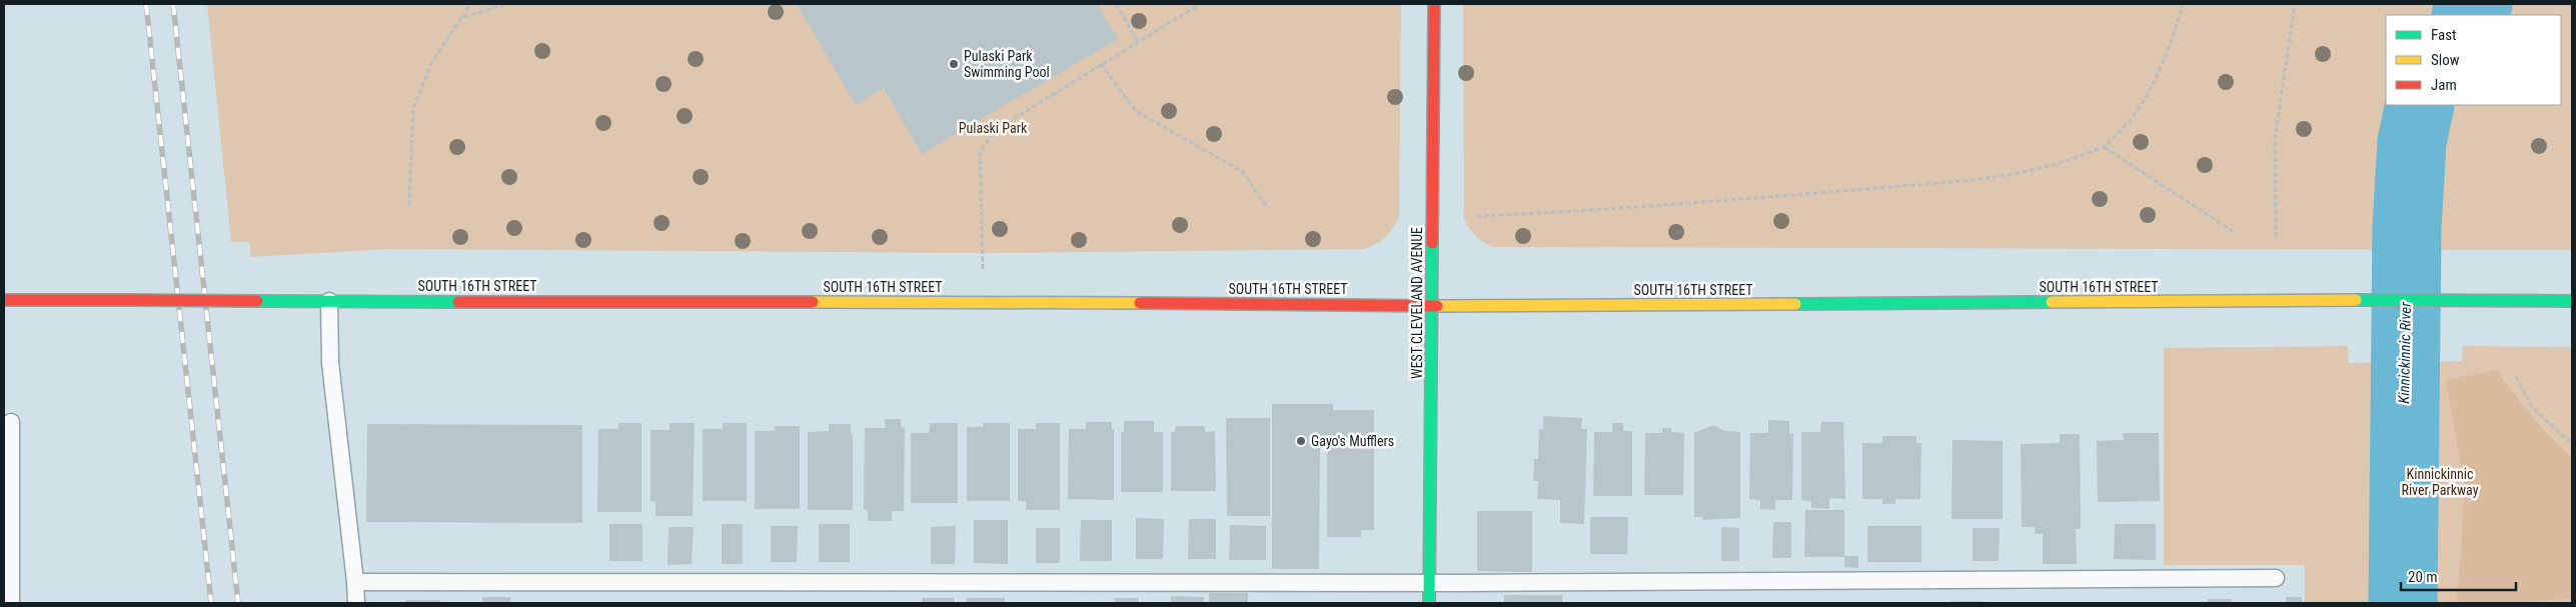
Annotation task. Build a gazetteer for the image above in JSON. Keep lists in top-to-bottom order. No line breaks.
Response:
{"streets":{"street":["SOUTH 16TH STREET","WEST CLEVELAND AVENUE"]},"crossings":[["SOUTH 16TH STREET","WEST CLEVELAND AVENUE"]],"water":["Kinnickinnic River"],"parks":["Pulaski Park","Kinnickinnic River Parkway"],"places":["Pulaski Park Swimming Pool","Gayo's Mufflers"],"legend":["Fast","Slow","Jam"],"scale_bar":"20 m"}
